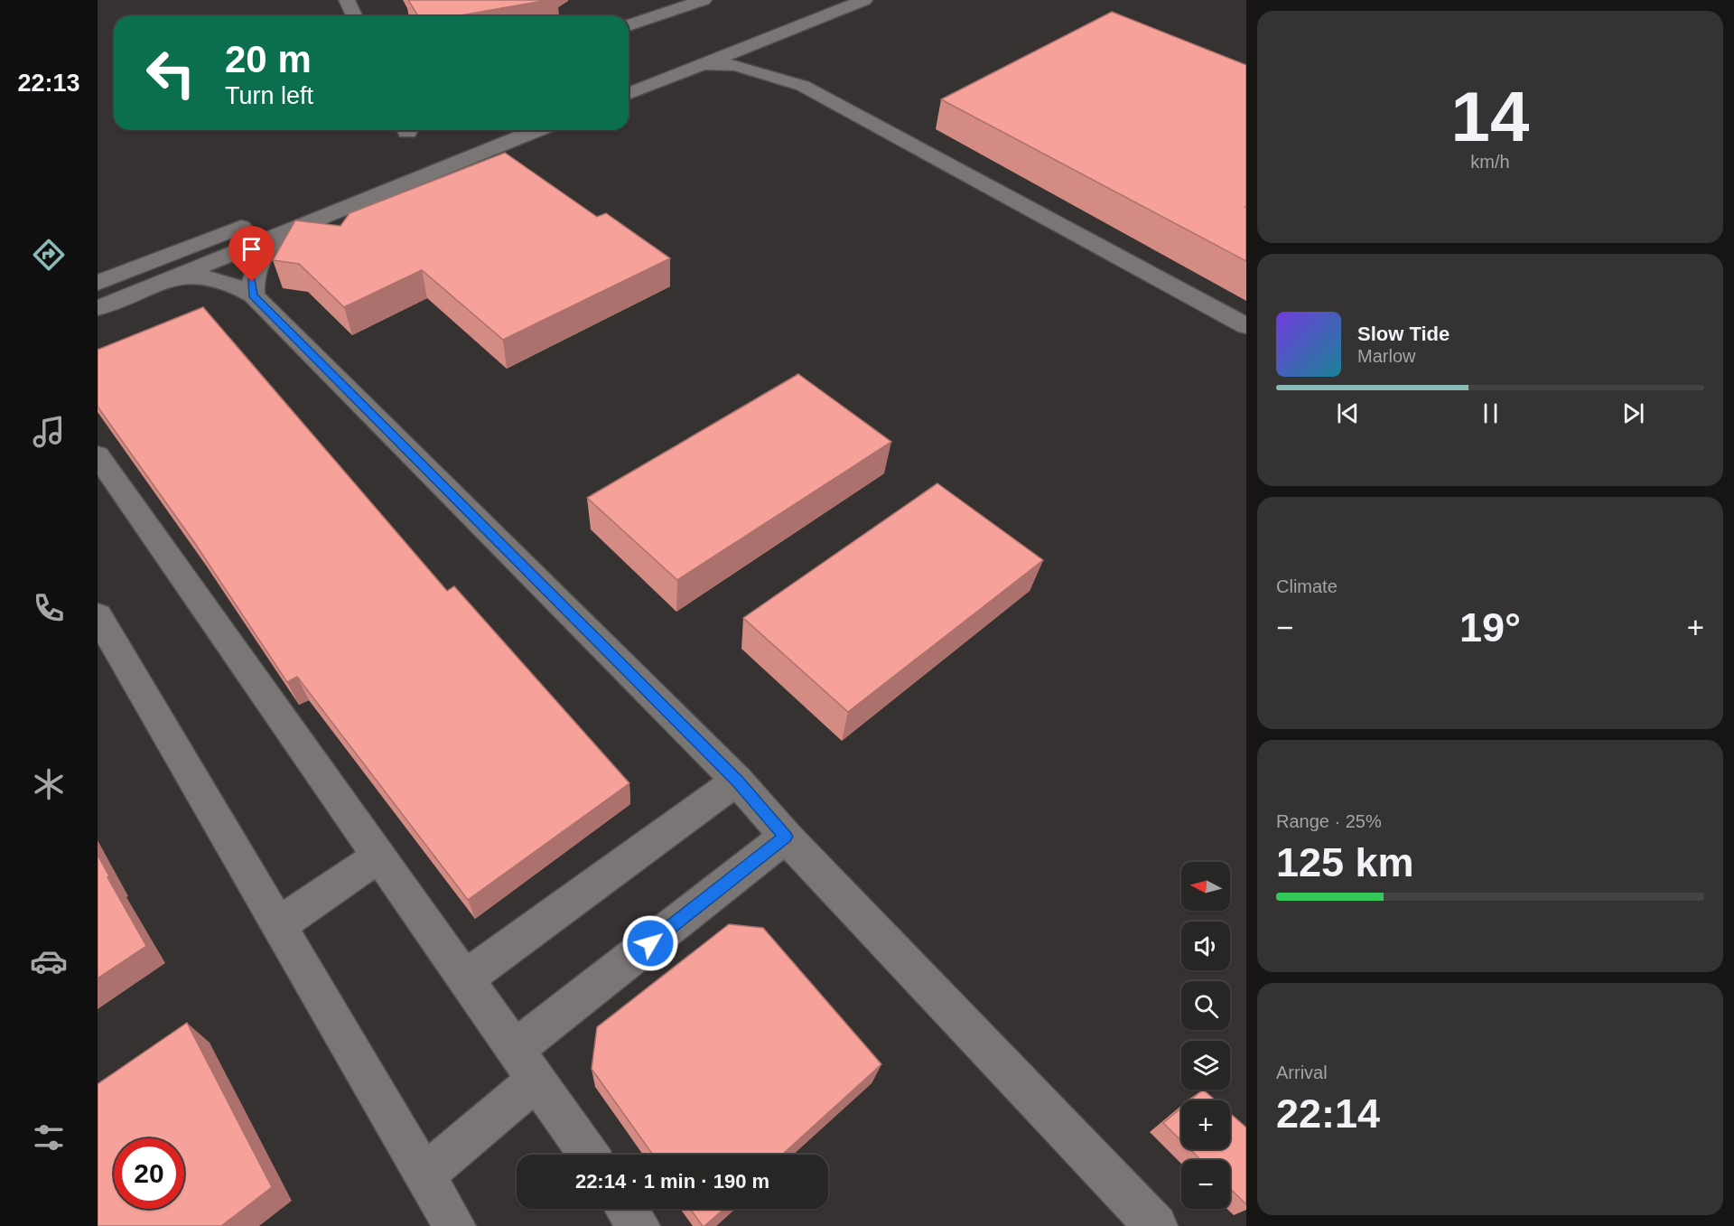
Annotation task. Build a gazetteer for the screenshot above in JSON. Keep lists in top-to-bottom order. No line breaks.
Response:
{"north":"left","page":{"tabs":"22:13","tile":[["14","km/h"],"Climate",["Range · 25%","125 km"],["Arrival","22:14"]],"turn":["20 m","Turn left"],"song":["Slow Tide","Marlow"],"heat":["−","19°","+"],"map_buttons":["+","−"],"limit":"20","trip":"22:14 · 1 min · 190 m"}}
